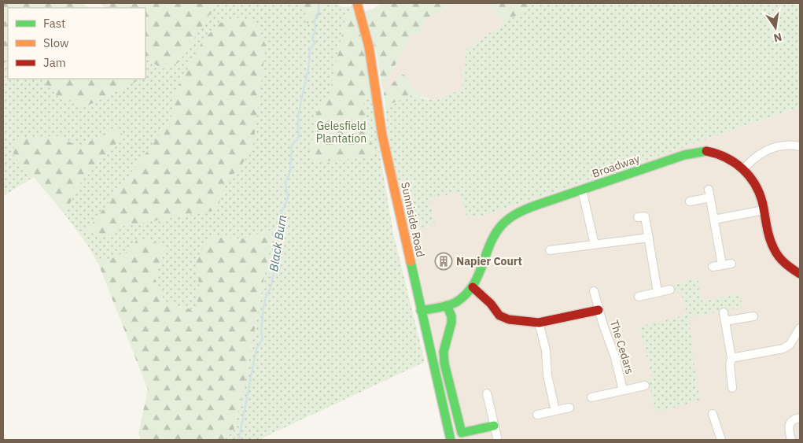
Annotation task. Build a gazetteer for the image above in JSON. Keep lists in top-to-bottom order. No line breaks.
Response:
{"streets":{"street":["Broadway","Sunniside Road","The Cedars"]},"crossings":[["Broadway","Sunniside Road"],["Broadway","The Cedars"]],"water":["Black Burn"],"parks":["Gelesfield Plantation"],"places":{"building":["Napier Court"]},"legend":["Fast","Slow","Jam"],"north":"bottom"}
